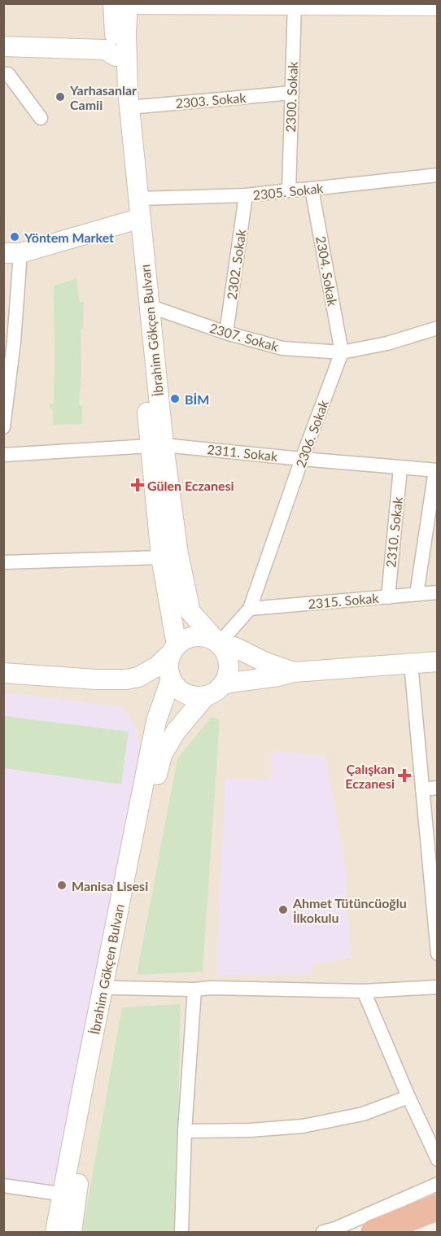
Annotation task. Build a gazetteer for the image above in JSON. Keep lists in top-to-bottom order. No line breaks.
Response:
{"streets":{"main road":["İbrahim Gökçen Bulvarı"],"street":["2300. Sokak","2303. Sokak","2305. Sokak","2302. Sokak","2304. Sokak","2307. Sokak","2306. Sokak","2311. Sokak","2310. Sokak","2315. Sokak"]},"crossings":[["2300. Sokak","2303. Sokak"],["2300. Sokak","2305. Sokak"],["2303. Sokak","İbrahim Gökçen Bulvarı"],["2305. Sokak","2302. Sokak"],["2305. Sokak","2304. Sokak"],["2305. Sokak","İbrahim Gökçen Bulvarı"],["2302. Sokak","2307. Sokak"],["2304. Sokak","2307. Sokak"],["2304. Sokak","2306. Sokak"],["İbrahim Gökçen Bulvarı","2307. Sokak"],["İbrahim Gökçen Bulvarı","2311. Sokak"],["2307. Sokak","2306. Sokak"],["2306. Sokak","2311. Sokak"],["2306. Sokak","2315. Sokak"],["2311. Sokak","2310. Sokak"],["2310. Sokak","2315. Sokak"]],"places":{"other":["Yarhasanlar Camii","Yöntem Market","BİM","Manisa Lisesi","Ahmet Tütüncüoğlu İlkokulu"],"health":["Gülen Eczanesi","Çalışkan Eczanesi"]}}
